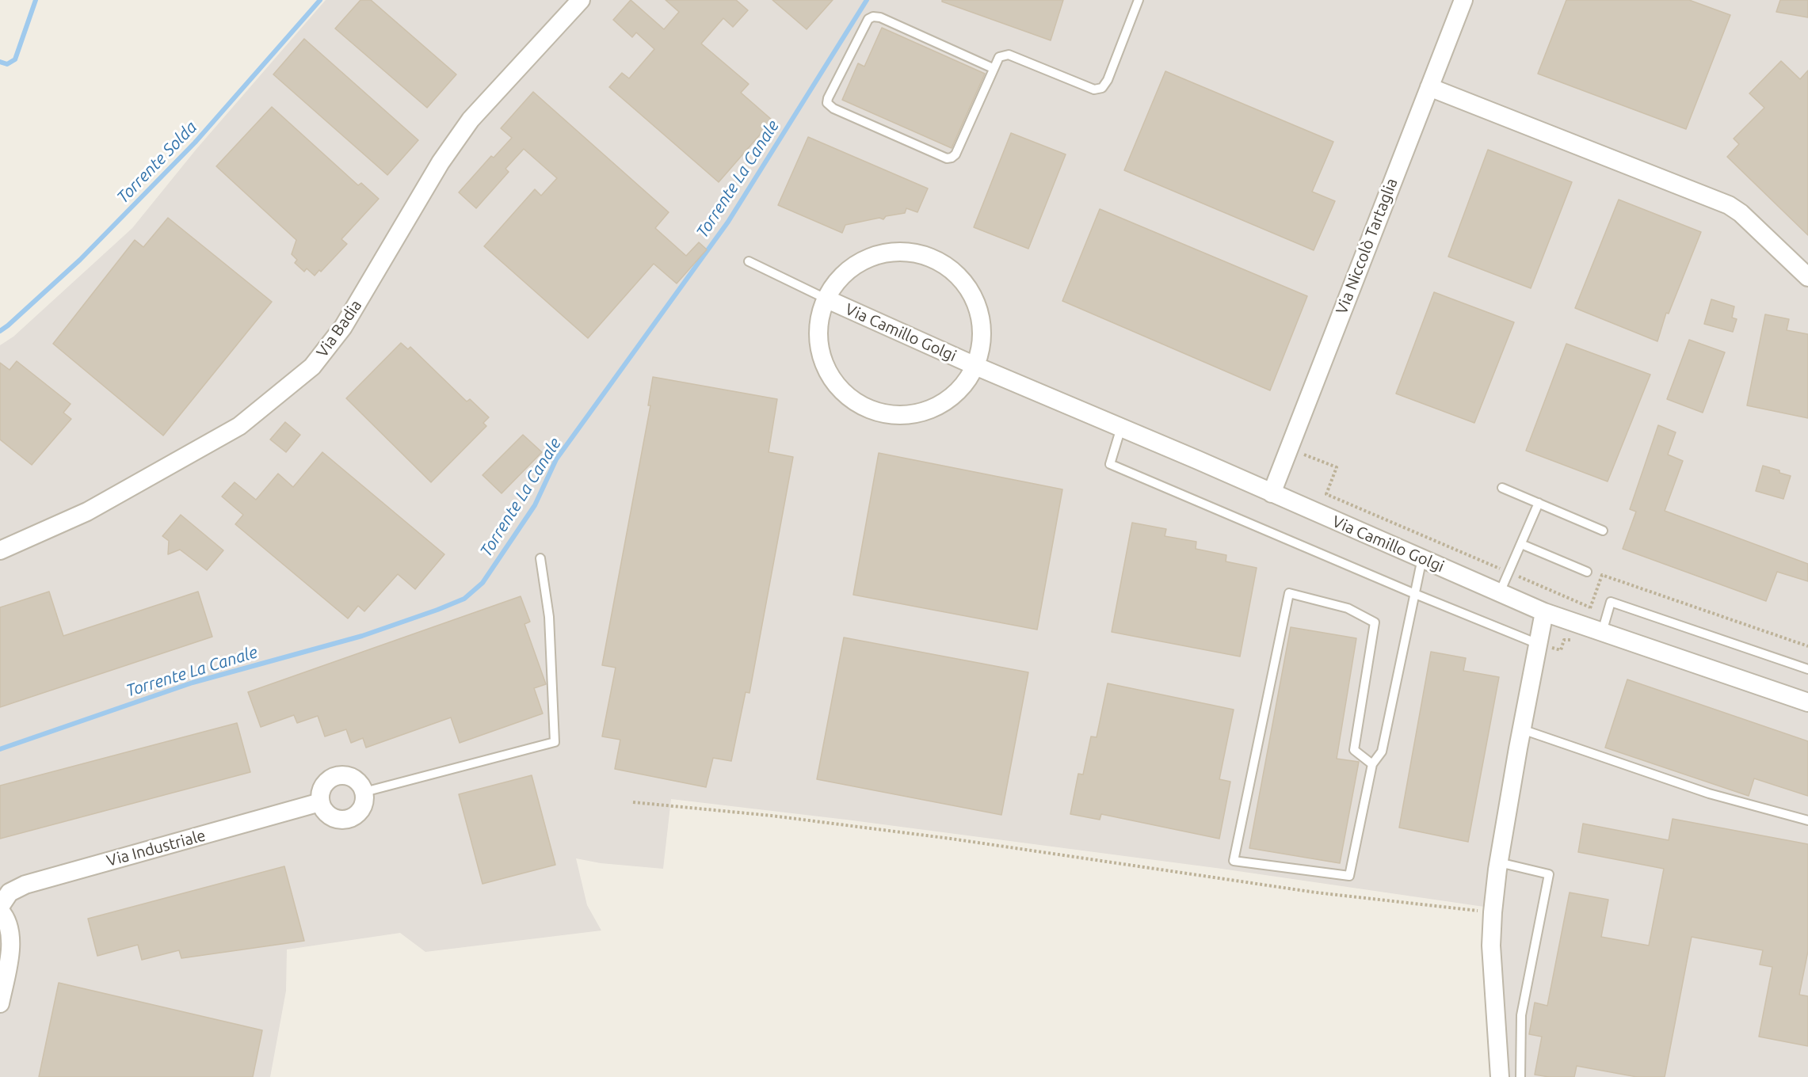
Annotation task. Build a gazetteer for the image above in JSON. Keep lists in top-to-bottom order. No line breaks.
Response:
{"streets":{"street":["Via Niccolò Tartaglia","Via Badia","Via Camillo Golgi","Via Industriale"]},"crossings":[["Via Niccolò Tartaglia","Via Camillo Golgi"]],"water":["Torrente Solda","Torrente La Canale"]}
